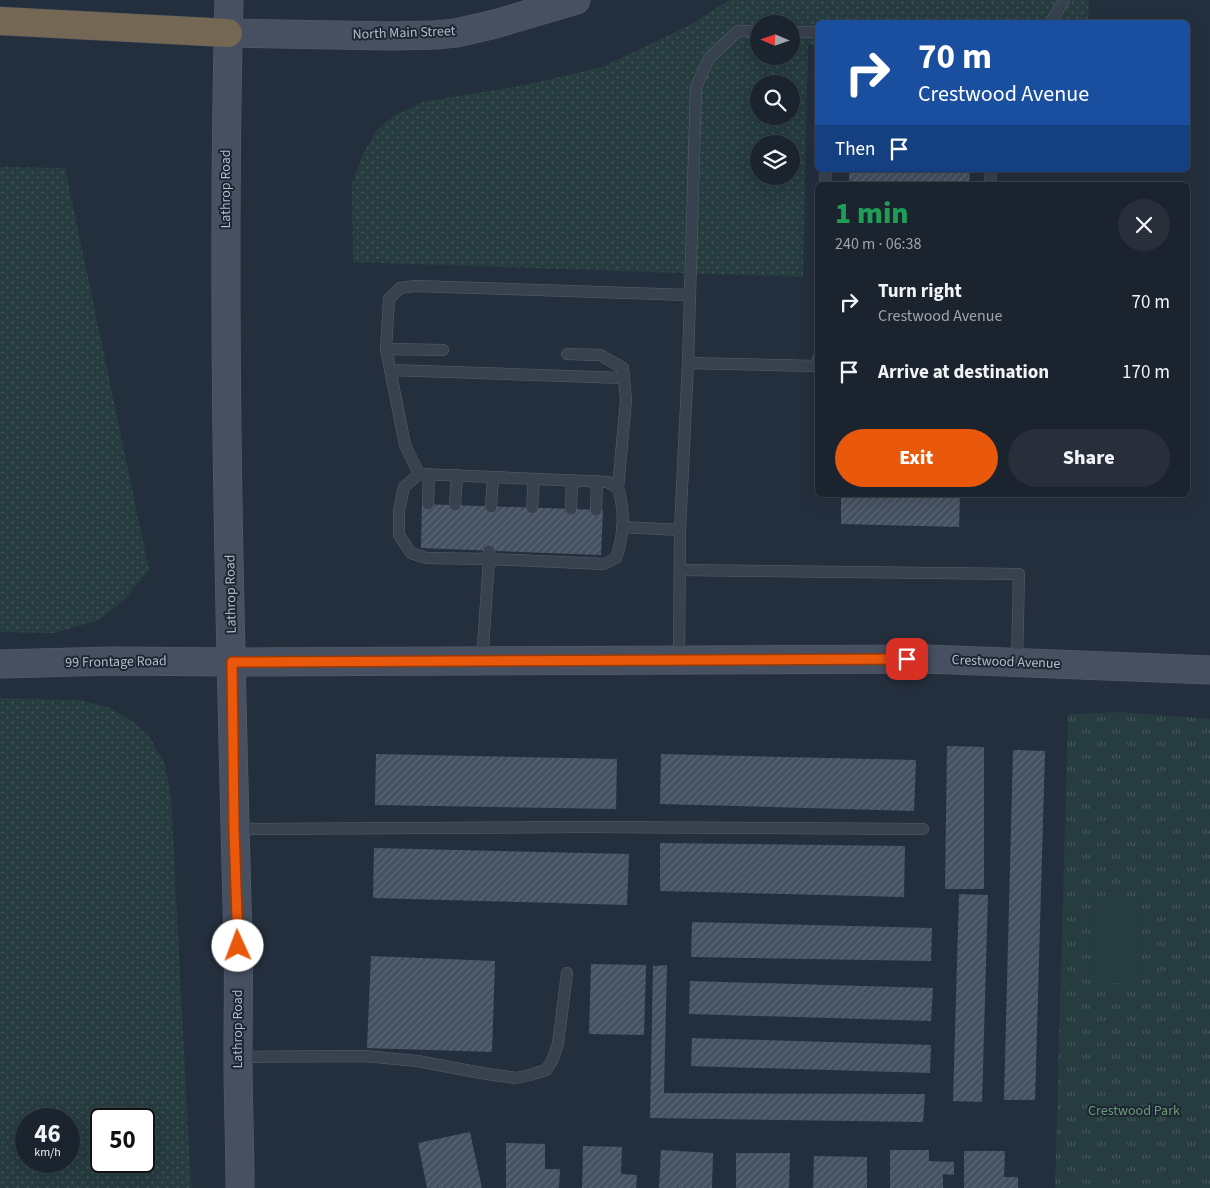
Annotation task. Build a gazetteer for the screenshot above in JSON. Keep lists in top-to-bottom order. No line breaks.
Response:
{"streets":{"main road":["North Main Street","Lathrop Road","99 Frontage Road","Crestwood Avenue"]},"crossings":[["North Main Street","Lathrop Road"],["Lathrop Road","99 Frontage Road"],["Lathrop Road","Crestwood Avenue"],["99 Frontage Road","Crestwood Avenue"]],"parks":["Crestwood Park"],"north":"left","page":{"turn":["70 m","Crestwood Avenue"],"then":"Then","heading":["1 min","240 m · 06:38"],"list":[{"name":"Turn right","note":"Crestwood Avenue","value":"70 m"},{"name":"Arrive at destination","value":"170 m"}],"buttons":["Exit","Share"],"speed":"46 km/h","limit":"50"}}
